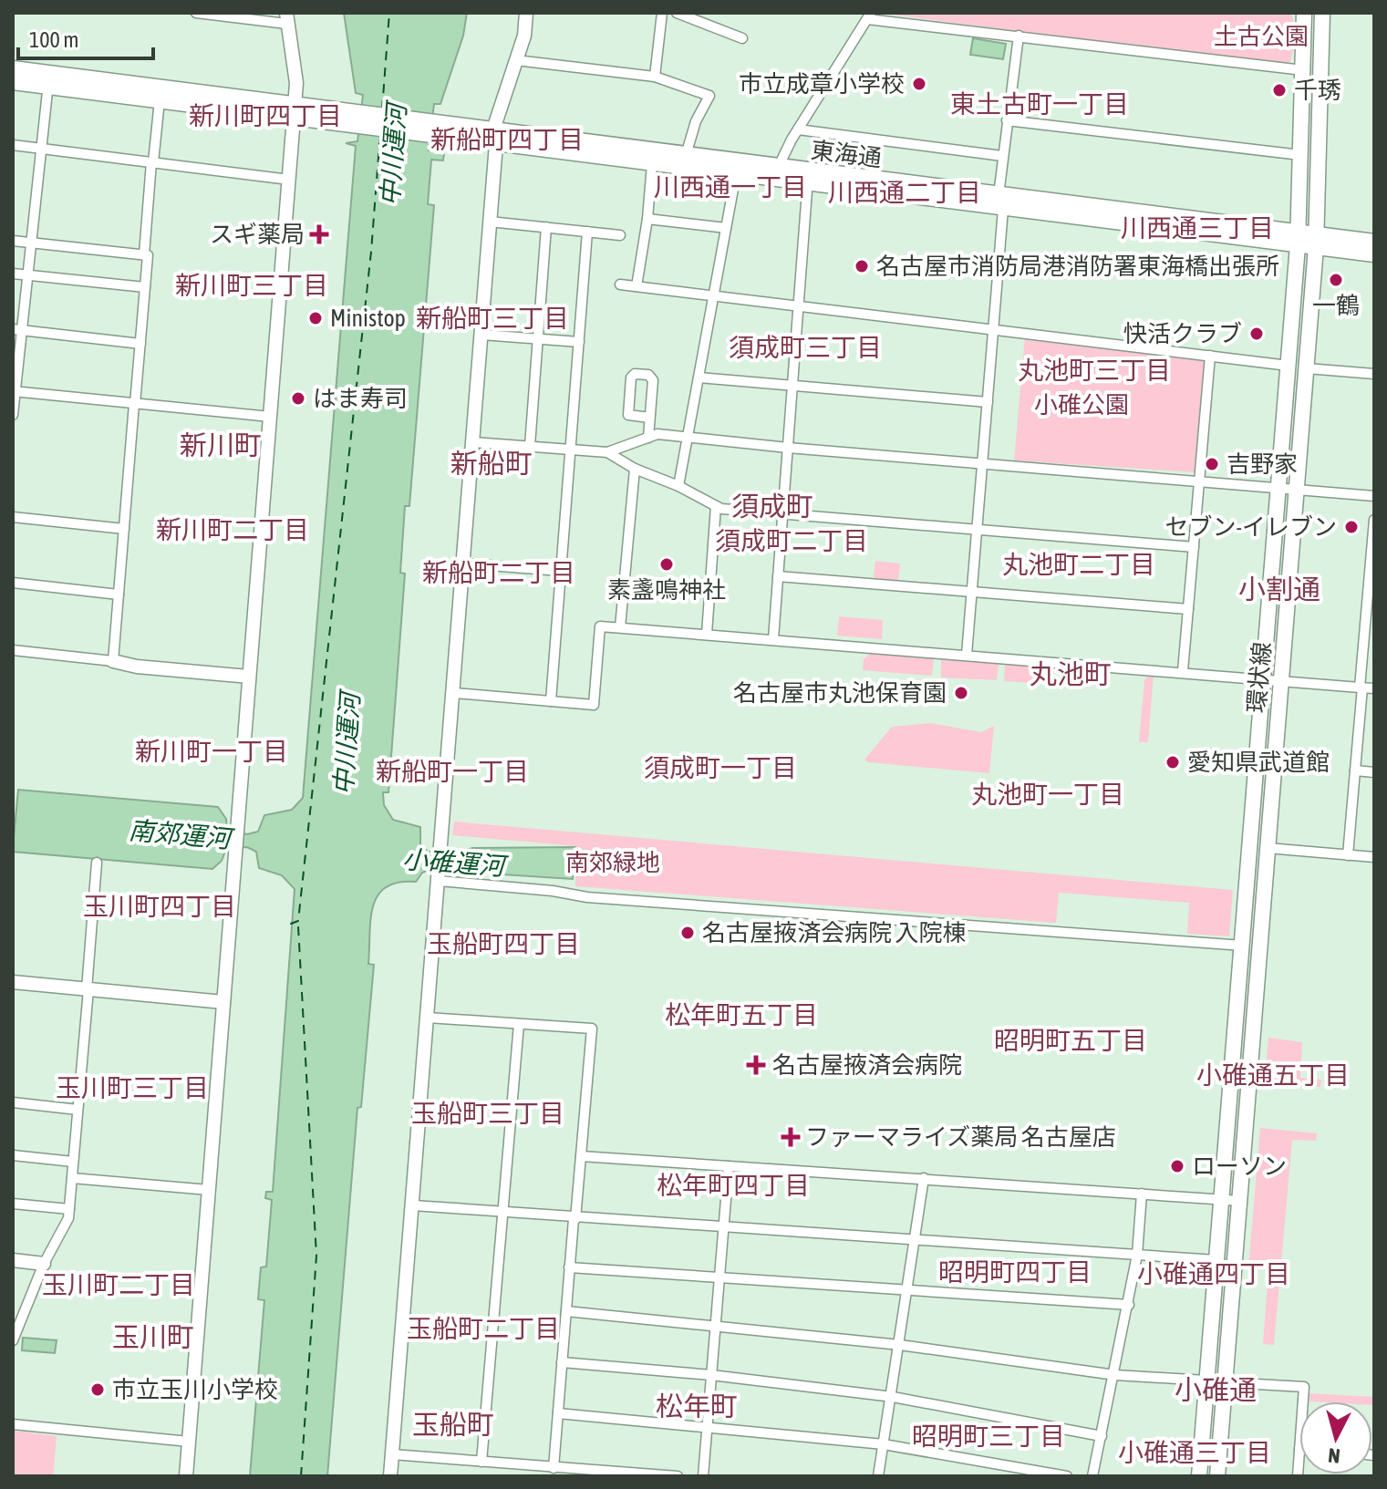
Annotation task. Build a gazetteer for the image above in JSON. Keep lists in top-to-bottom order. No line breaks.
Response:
{"streets":{"main road":["東海通","環状線"]},"crossings":[["東海通","環状線"]],"districts":["東土古町一丁目","新川町四丁目","新船町四丁目","川西通一丁目","川西通二丁目","川西通三丁目","新川町三丁目","新船町三丁目","須成町三丁目","丸池町三丁目","新川町","新船町","須成町","新川町二丁目","須成町二丁目","丸池町二丁目","新船町二丁目","小割通","丸池町","新川町一丁目","須成町一丁目","新船町一丁目","丸池町一丁目","玉川町四丁目","玉船町四丁目","松年町五丁目","昭明町五丁目","小碓通五丁目","玉川町三丁目","玉船町三丁目","松年町四丁目","昭明町四丁目","小碓通四丁目","玉川町二丁目","玉船町二丁目","玉川町","小碓通","松年町","玉船町","昭明町三丁目","小碓通三丁目"],"water":["中川運河","南郊運河","小碓運河"],"parks":["土古公園","小碓公園","南郊緑地"],"places":{"other":["市立成章小学校","千琇","名古屋市消防局港消防署東海橋出張所","一鶴","Ministop","快活クラブ","はま寿司","吉野家","セブン-イレブン","素盞鳴神社","名古屋市丸池保育園","愛知県武道館","名古屋掖済会病院 入院棟","ローソン","市立玉川小学校"],"health":["スギ薬局","名古屋掖済会病院","ファーマライズ薬局 名古屋店"]},"scale_bar":"100 m","north":"bottom"}
